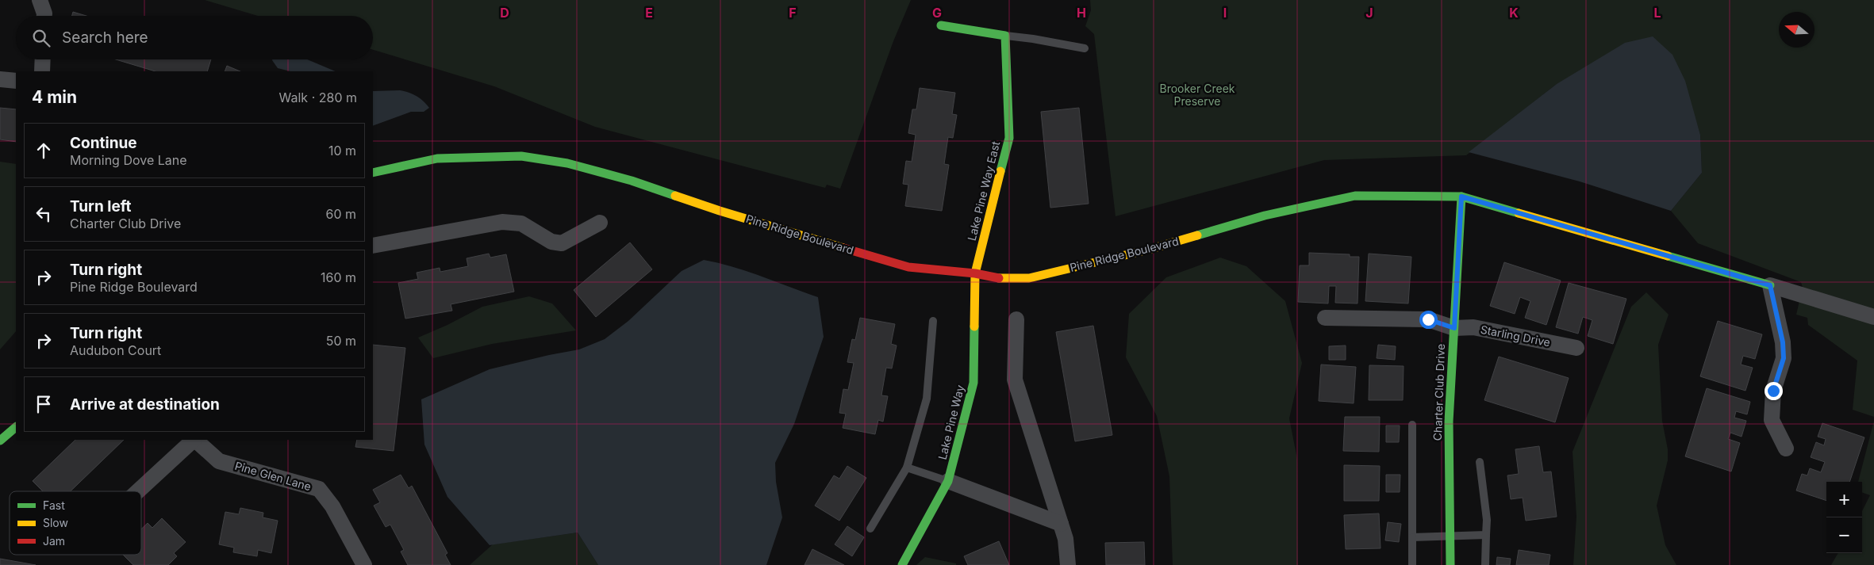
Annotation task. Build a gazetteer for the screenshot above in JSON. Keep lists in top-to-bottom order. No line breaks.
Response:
{"streets":{"street":["Lake Pine Way East","Pine Ridge Boulevard","Starling Drive","Charter Club Drive","Lake Pine Way","Pine Glen Lane"]},"crossings":[["Lake Pine Way East","Pine Ridge Boulevard"],["Lake Pine Way East","Lake Pine Way"],["Pine Ridge Boulevard","Charter Club Drive"],["Pine Ridge Boulevard","Lake Pine Way"],["Starling Drive","Charter Club Drive"]],"parks":["Brooker Creek Preserve"],"legend":["Fast","Slow","Jam"],"north":"left","page":{"search":"Search here","heading":["4 min","Walk · 280 m"],"list":[["Continue","Morning Dove Lane","10 m"],["Turn left","Charter Club Drive","60 m"],["Turn right","Pine Ridge Boulevard","160 m"],["Turn right","Audubon Court","50 m"],"Arrive at destination"],"map_buttons":["+","−"]},"grid":{"columns":["D","E","F","G","H","I","J","K","L"]}}
